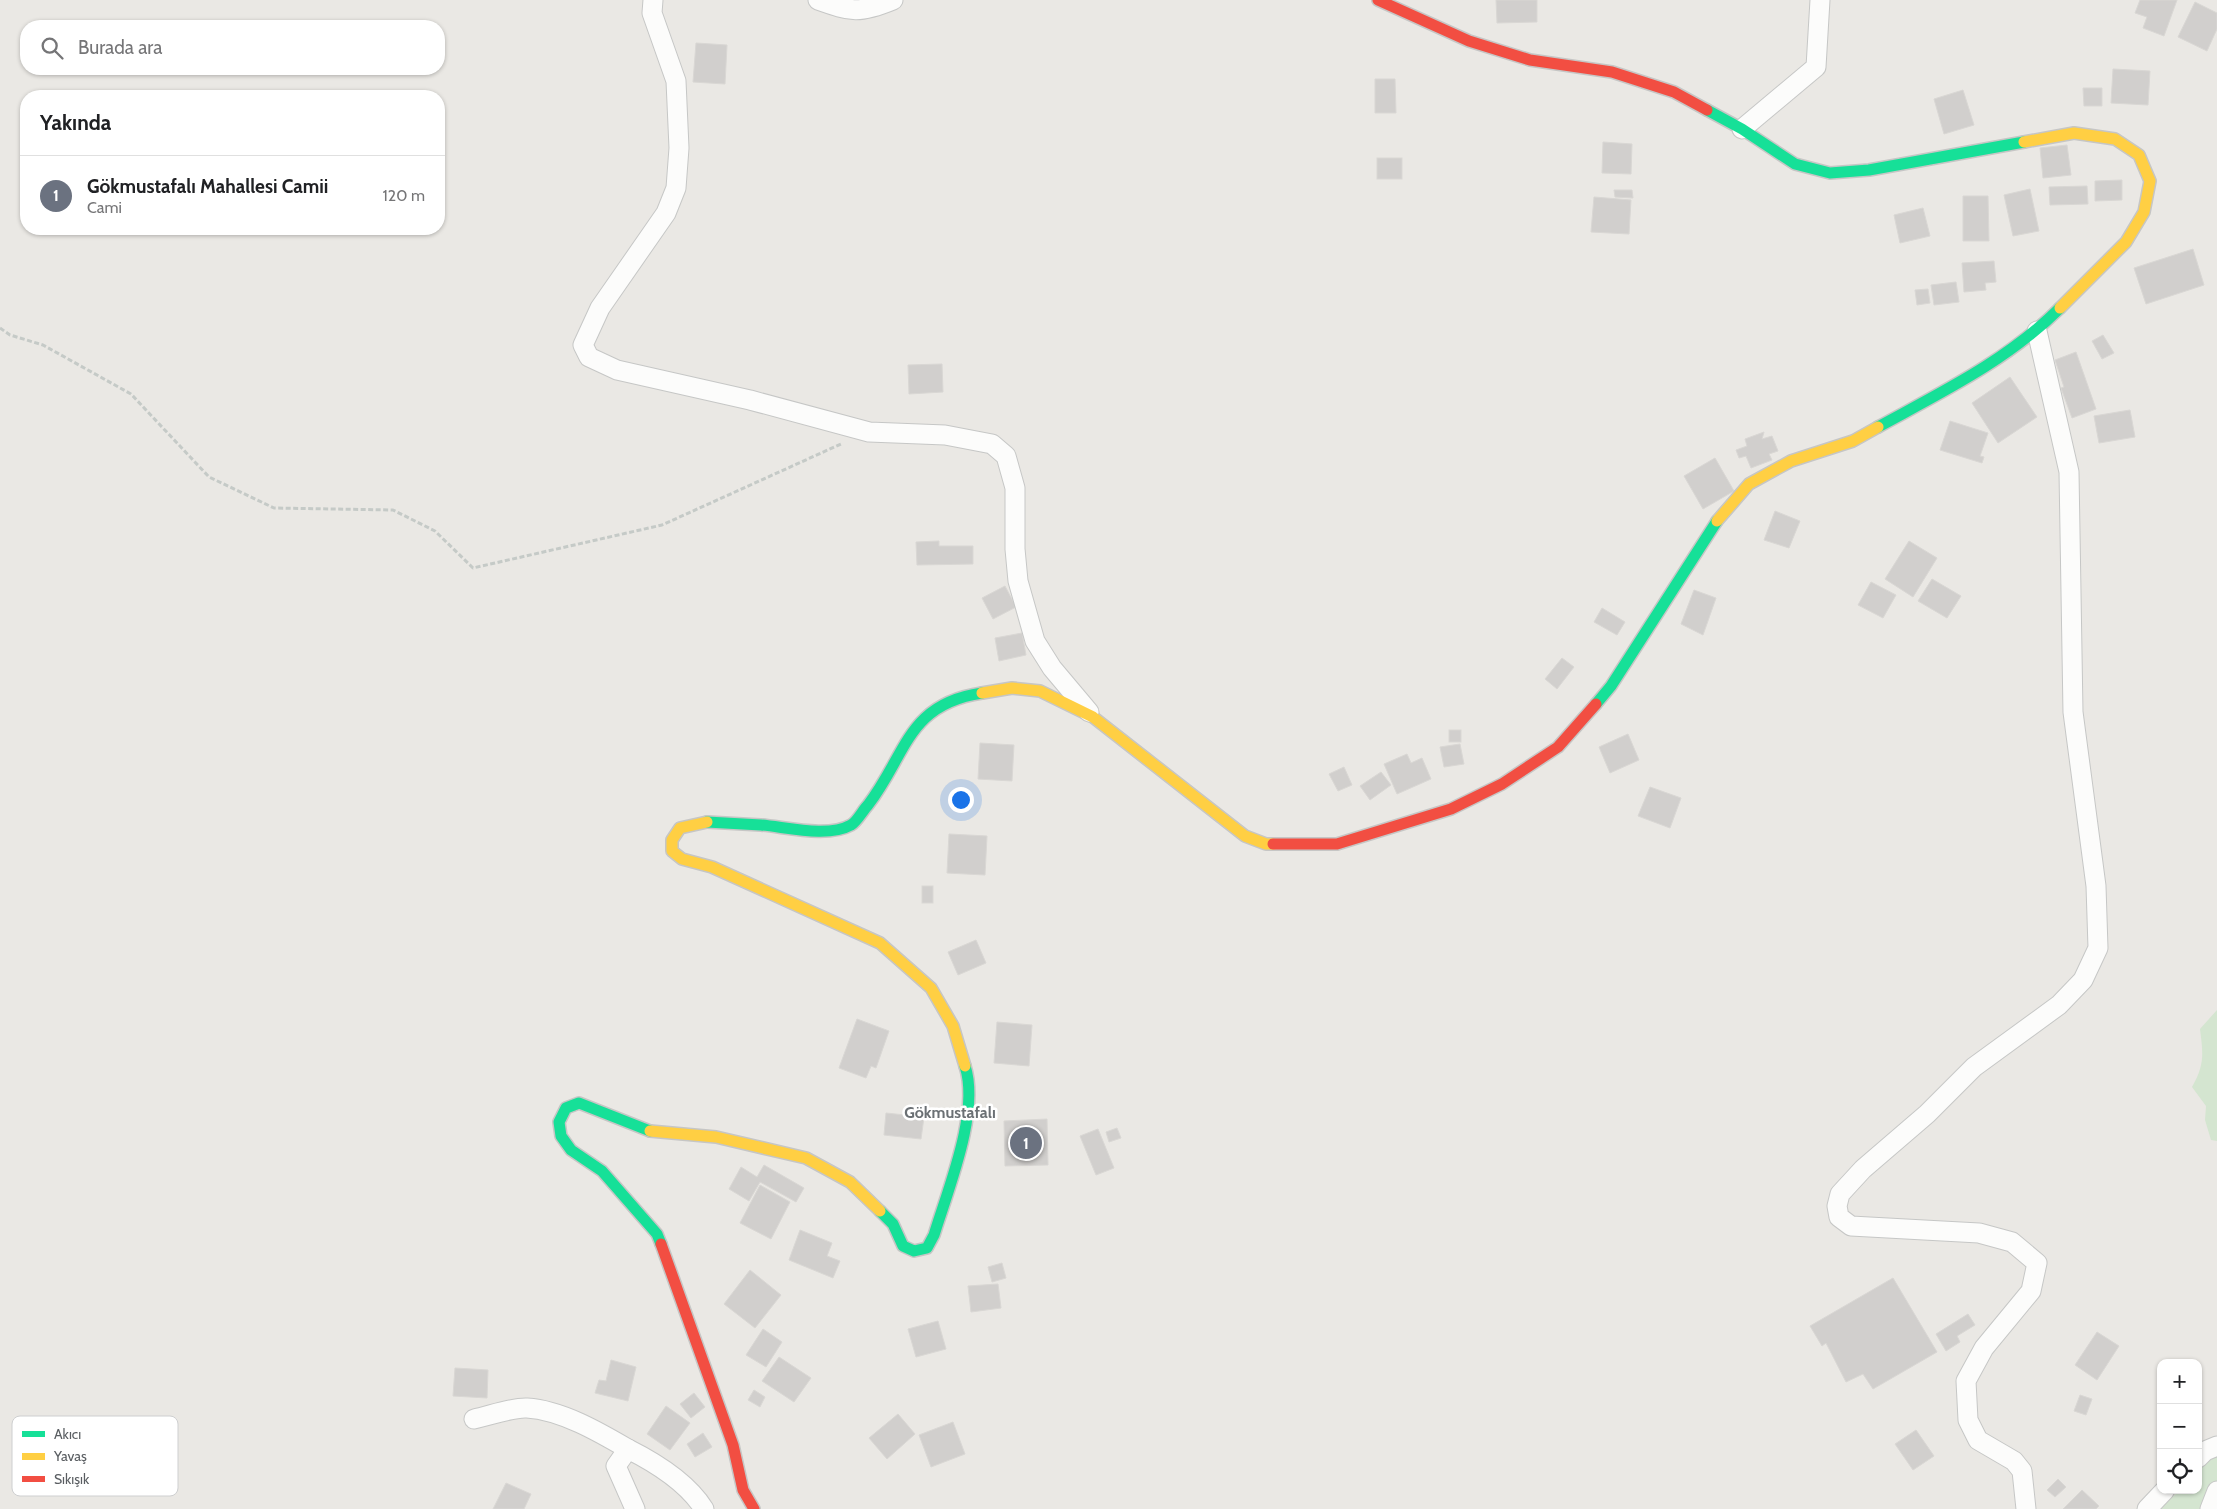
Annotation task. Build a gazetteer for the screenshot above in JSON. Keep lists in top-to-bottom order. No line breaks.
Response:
{"districts":["Gökmustafalı"],"legend":["Akıcı","Yavaş","Sıkışık"],"page":{"search":"Burada ara","heading":"Yakında","list":[{"mark":"1","name":"Gökmustafalı Mahallesi Camii","note":"Cami","value":"120 m"}],"pins":"1","map_buttons":["+","−"]}}
